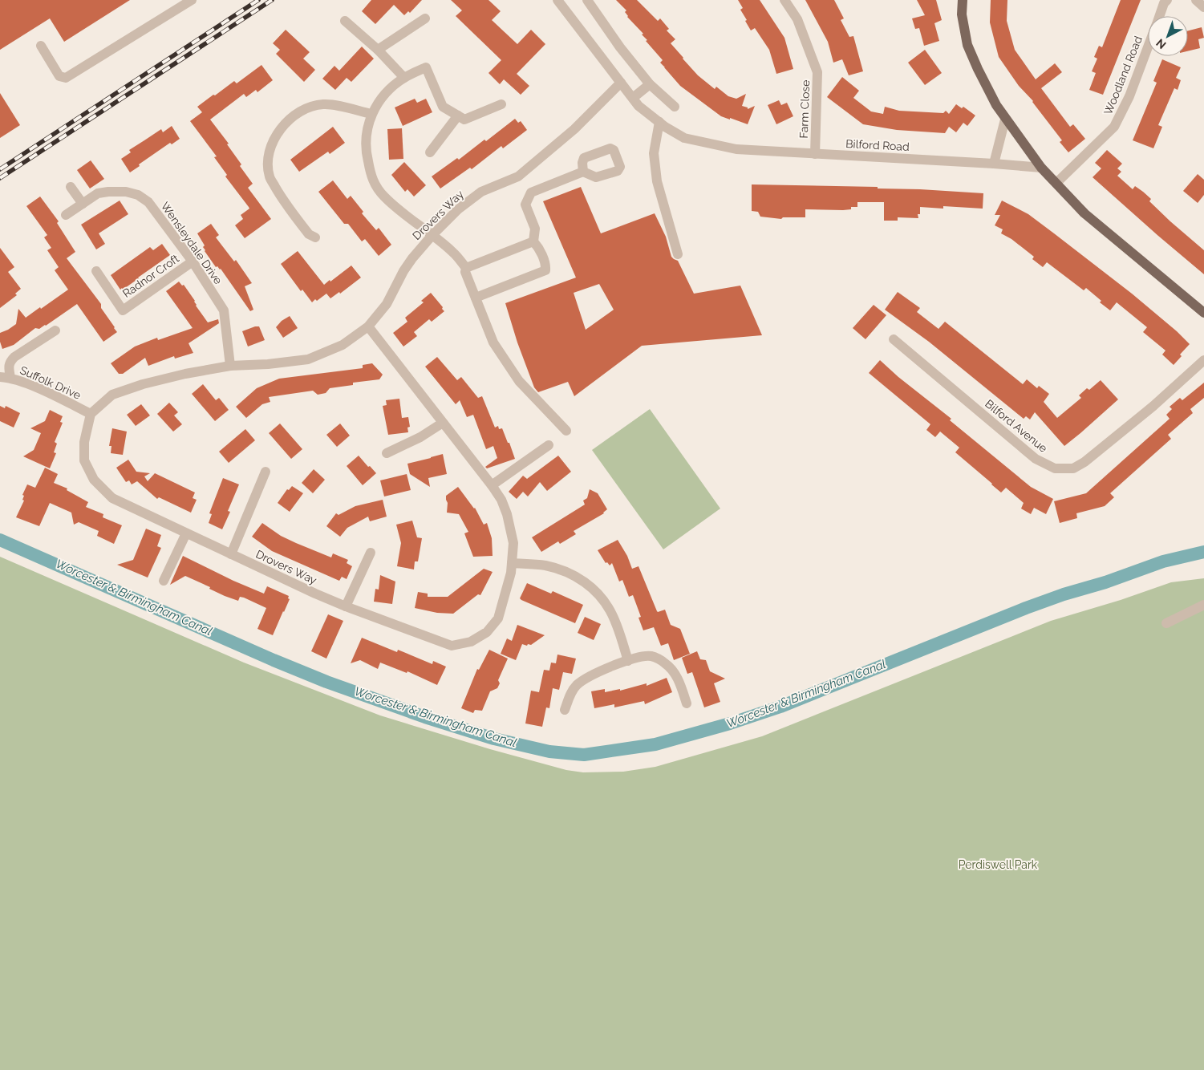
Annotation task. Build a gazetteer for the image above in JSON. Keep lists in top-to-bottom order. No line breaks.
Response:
{"streets":{"street":["Woodland Road","Farm Close","Bilford Road","Drovers Way","Wensleydale Drive","Radnor Croft","Suffolk Drive","Bilford Avenue"]},"crossings":[["Farm Close","Bilford Road"],["Bilford Road","Drovers Way"],["Drovers Way","Wensleydale Drive"],["Drovers Way","Suffolk Drive"],["Wensleydale Drive","Radnor Croft"]],"water":["Worcester & Birmingham Canal"],"parks":["Perdiswell Park"],"north":"bottom left"}
